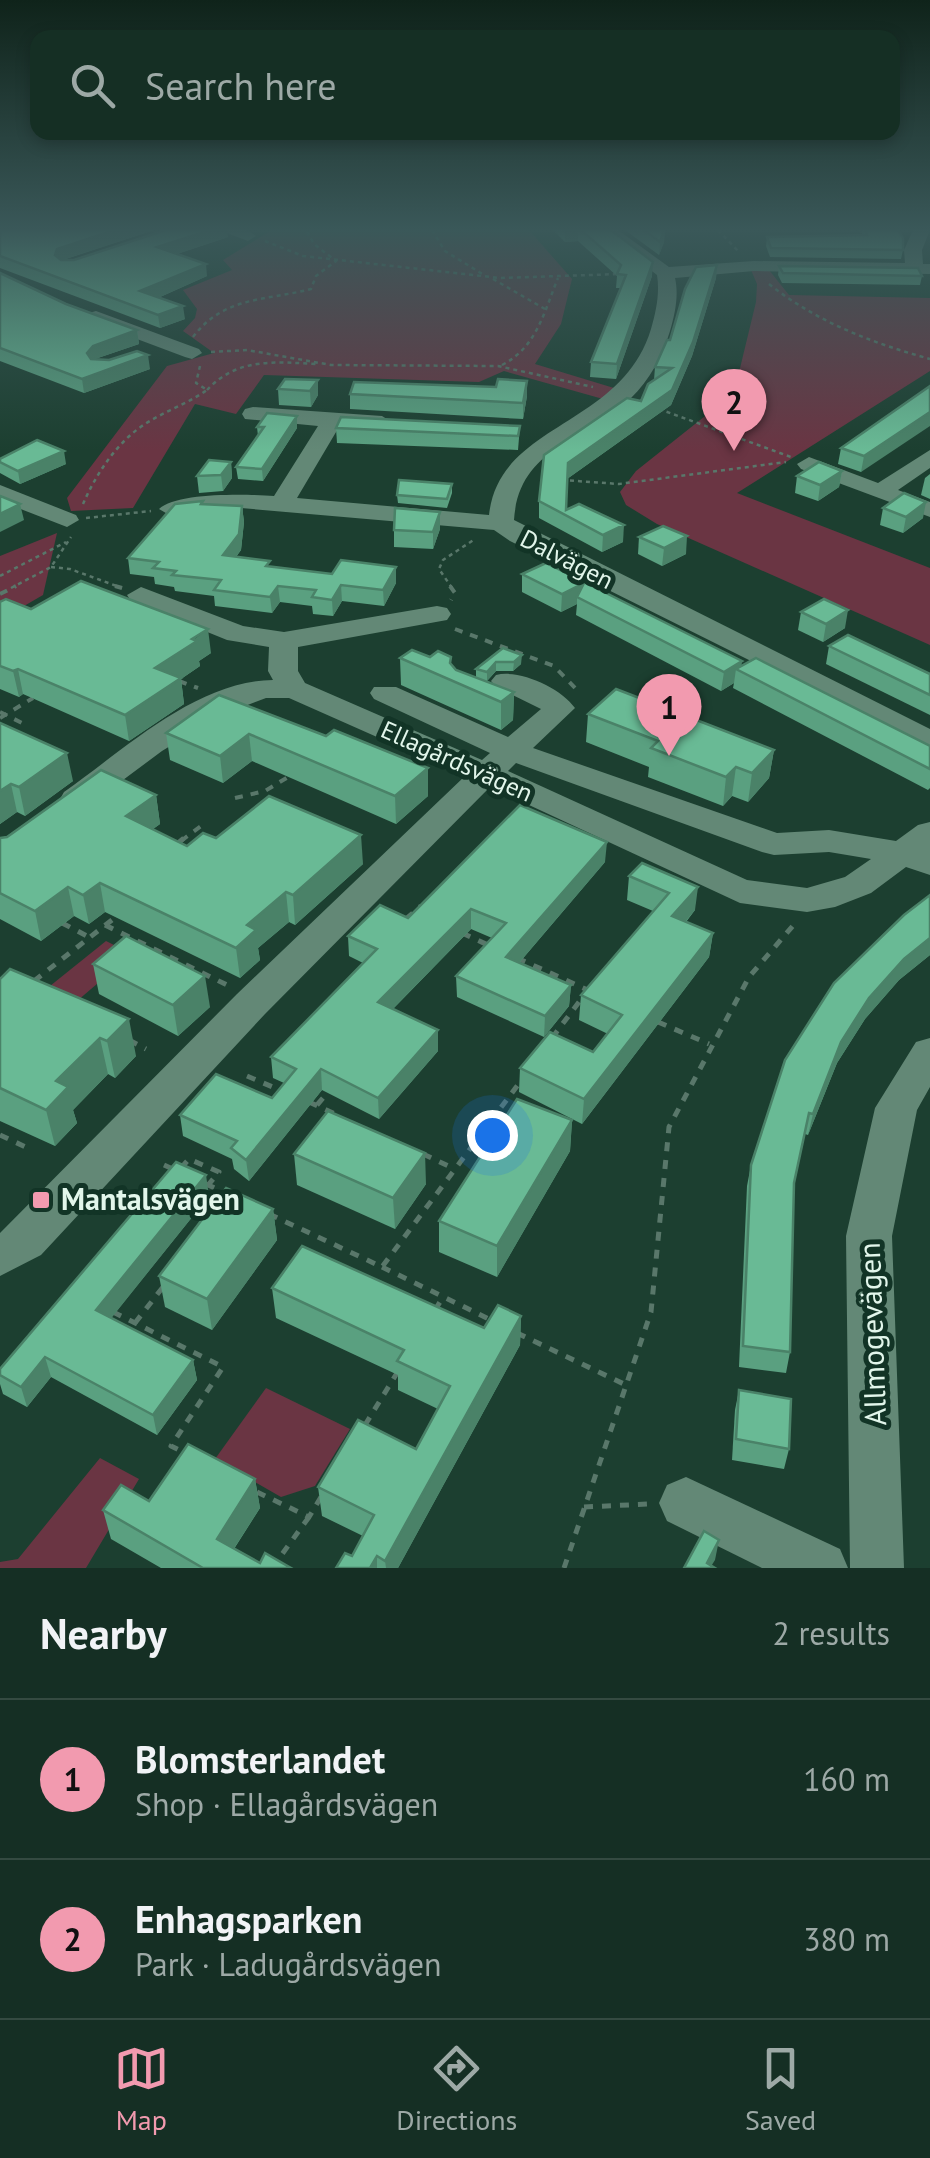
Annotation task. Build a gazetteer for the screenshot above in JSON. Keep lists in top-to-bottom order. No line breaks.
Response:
{"streets":{"street":["Dalvägen","Ellagårdsvägen","Allmogevägen"]},"places":{"transit":["Mantalsvägen"]},"page":{"search":"Search here","pins":["2","1"],"heading":["Nearby","2 results"],"list":[{"mark":"1","name":"Blomsterlandet","note":"Shop · Ellagårdsvägen","value":"160 m"},{"mark":"2","name":"Enhagsparken","note":"Park · Ladugårdsvägen","value":"380 m"}],"nav":["Map","Directions","Saved"]}}
